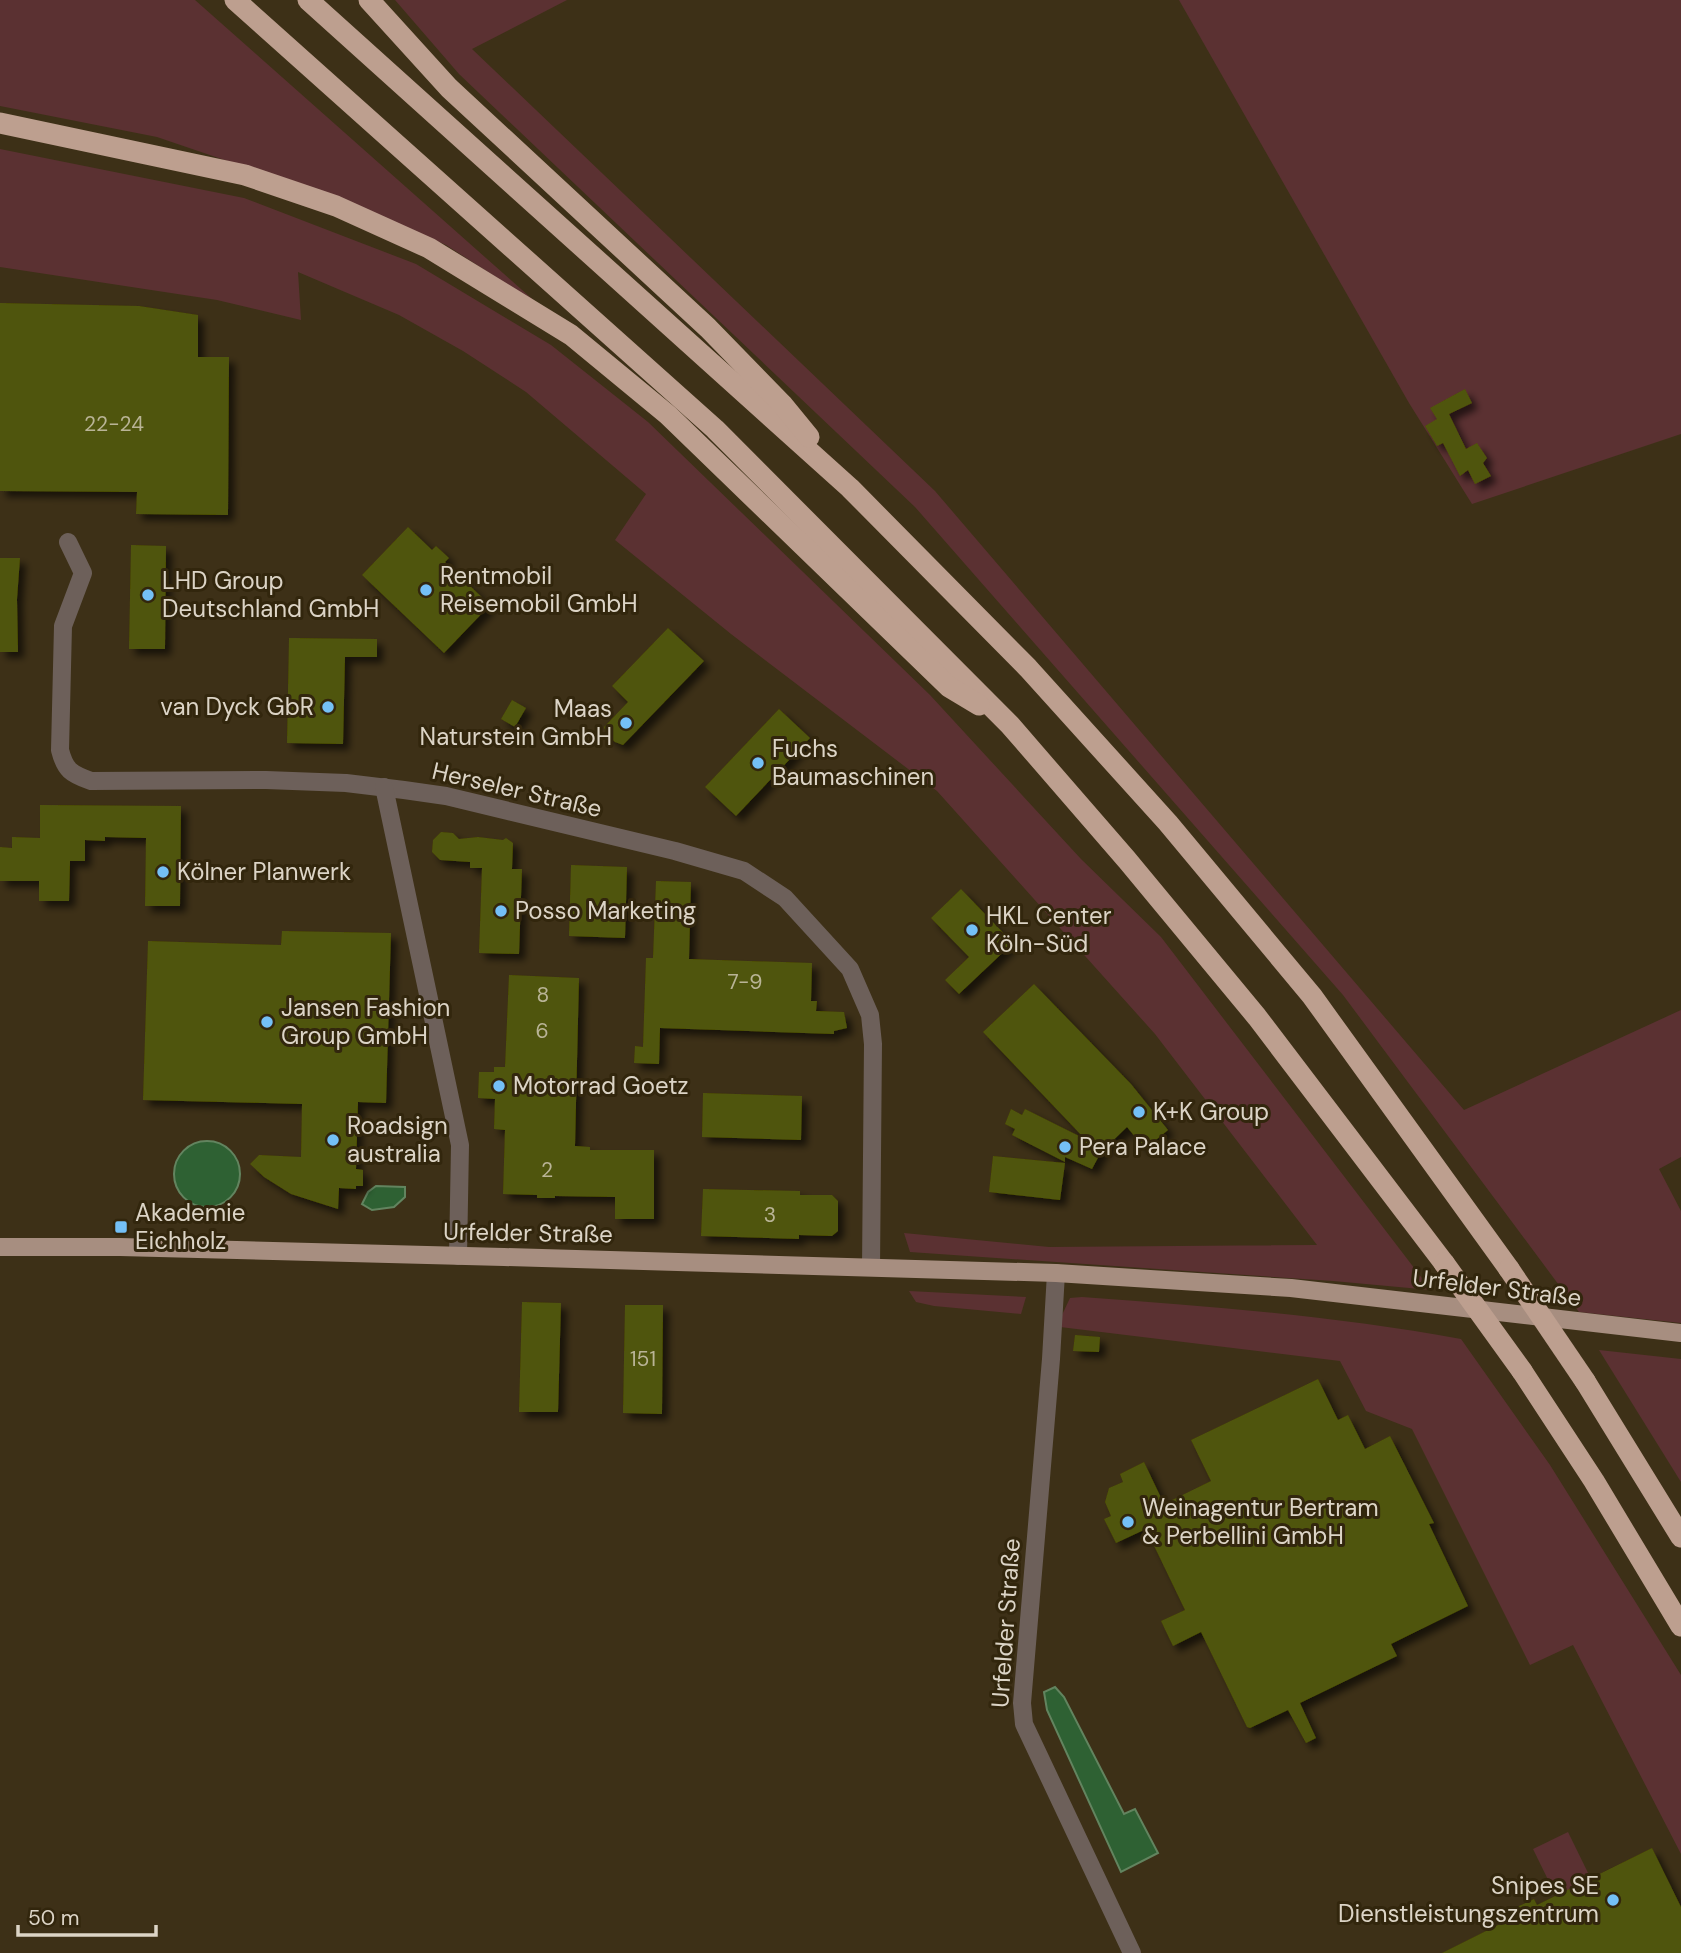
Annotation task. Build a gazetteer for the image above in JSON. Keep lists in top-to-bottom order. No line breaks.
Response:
{"streets":{"main road":["Urfelder Straße"],"street":["Herseler Straße"]},"crossings":[["Herseler Straße","Urfelder Straße"]],"places":{"other":["Rentmobil Reisemobil GmbH","LHD Group Deutschland GmbH","van Dyck GbR","Maas Naturstein GmbH","Fuchs Baumaschinen","Kölner Planwerk","Posso Marketing","HKL Center Köln-Süd","Jansen Fashion Group GmbH","Motorrad Goetz","K+K Group","Roadsign australia","Pera Palace","Weinagentur Bertram & Perbellini GmbH","Snipes SE Dienstleistungszentrum"],"transit":["Akademie Eichholz"]},"house_numbers":["22-24","7-9","8","6","2","3","151"],"scale_bar":"50 m"}
